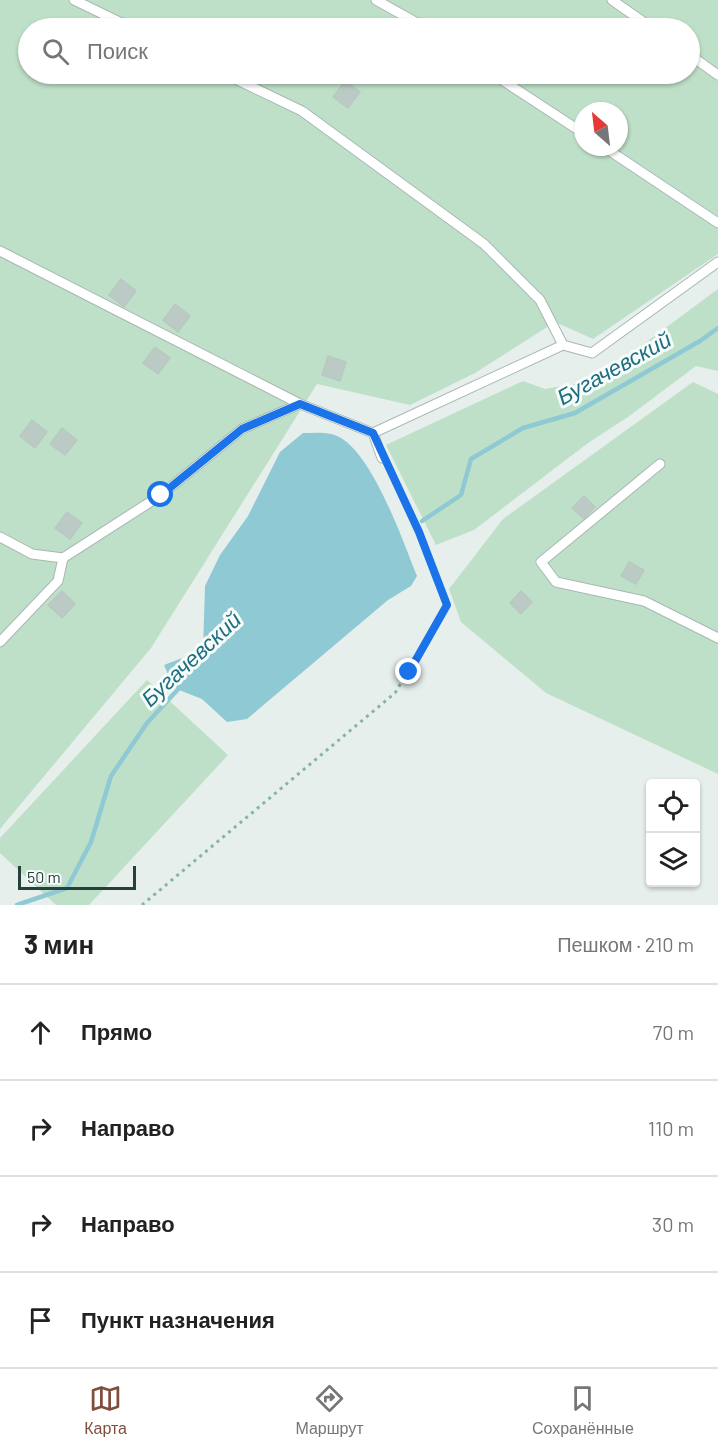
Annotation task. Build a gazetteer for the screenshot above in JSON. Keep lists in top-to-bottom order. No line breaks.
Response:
{"water":["Бугачевский"],"scale_bar":"50 m","north":"top left","page":{"search":"Поиск","scale":"50 m","heading":["3 мин","Пешком · 210 m"],"list":[["Прямо","70 m"],["Направо","110 m"],["Направо","30 m"],"Пункт назначения"],"nav":["Карта","Маршрут","Сохранённые"]}}
